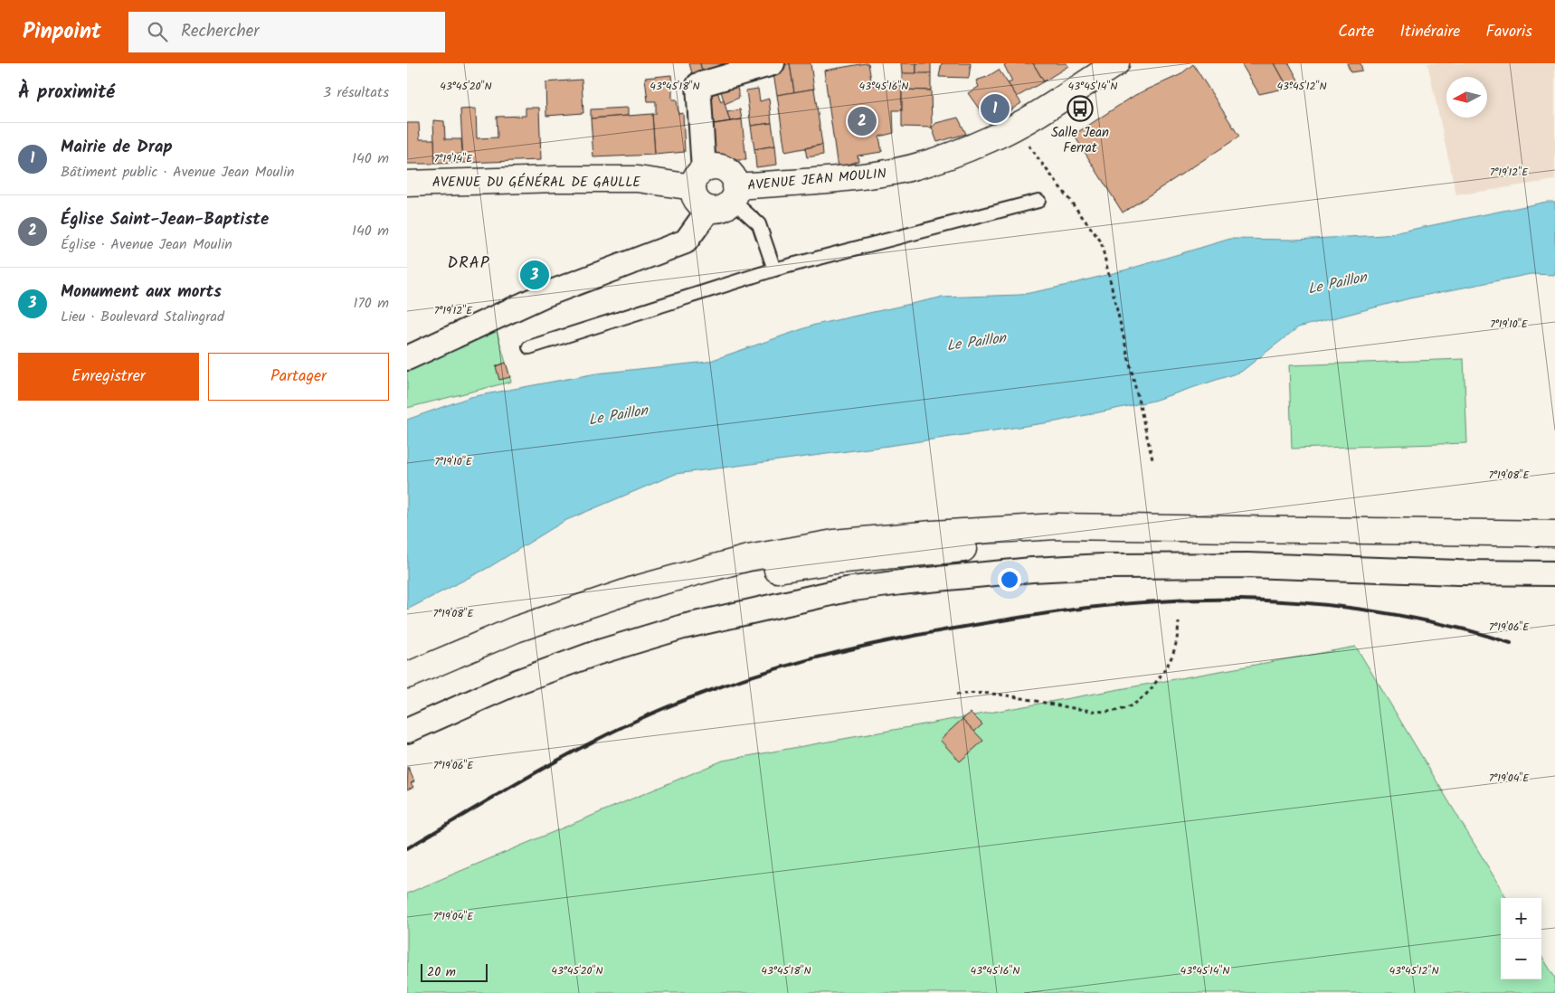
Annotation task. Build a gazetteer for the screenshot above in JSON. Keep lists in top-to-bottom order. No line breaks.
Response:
{"streets":{"main road":["AVENUE JEAN MOULIN","AVENUE DU GÉNÉRAL DE GAULLE"]},"crossings":[["AVENUE JEAN MOULIN","AVENUE DU GÉNÉRAL DE GAULLE"]],"districts":["DRAP"],"water":["Le Paillon"],"places":{"bus stop":["Salle Jean Ferrat"]},"scale_bar":"20 m","north":"left","page":{"header":"Pinpoint","search":"Rechercher","nav":["Carte","Itinéraire","Favoris"],"heading":["À proximité","3 résultats"],"pins":["1","2","3"],"list":[{"mark":"1","name":"Mairie de Drap","note":"Bâtiment public · Avenue Jean Moulin","value":"140 m"},{"mark":"2","name":"Église Saint-Jean-Baptiste","note":"Église · Avenue Jean Moulin","value":"140 m"},{"mark":"3","name":"Monument aux morts","note":"Lieu · Boulevard Stalingrad","value":"170 m"}],"buttons":["Enregistrer","Partager"],"map_buttons":["+","−"],"scale":"20 m"},"coordinates":["43°45'20\"N","43°45'18\"N","43°45'16\"N","43°45'14\"N","43°45'12\"N","7°19'14\"E","7°19'12\"E","7°19'10\"E","7°19'08\"E","7°19'06\"E","7°19'04\"E"]}
